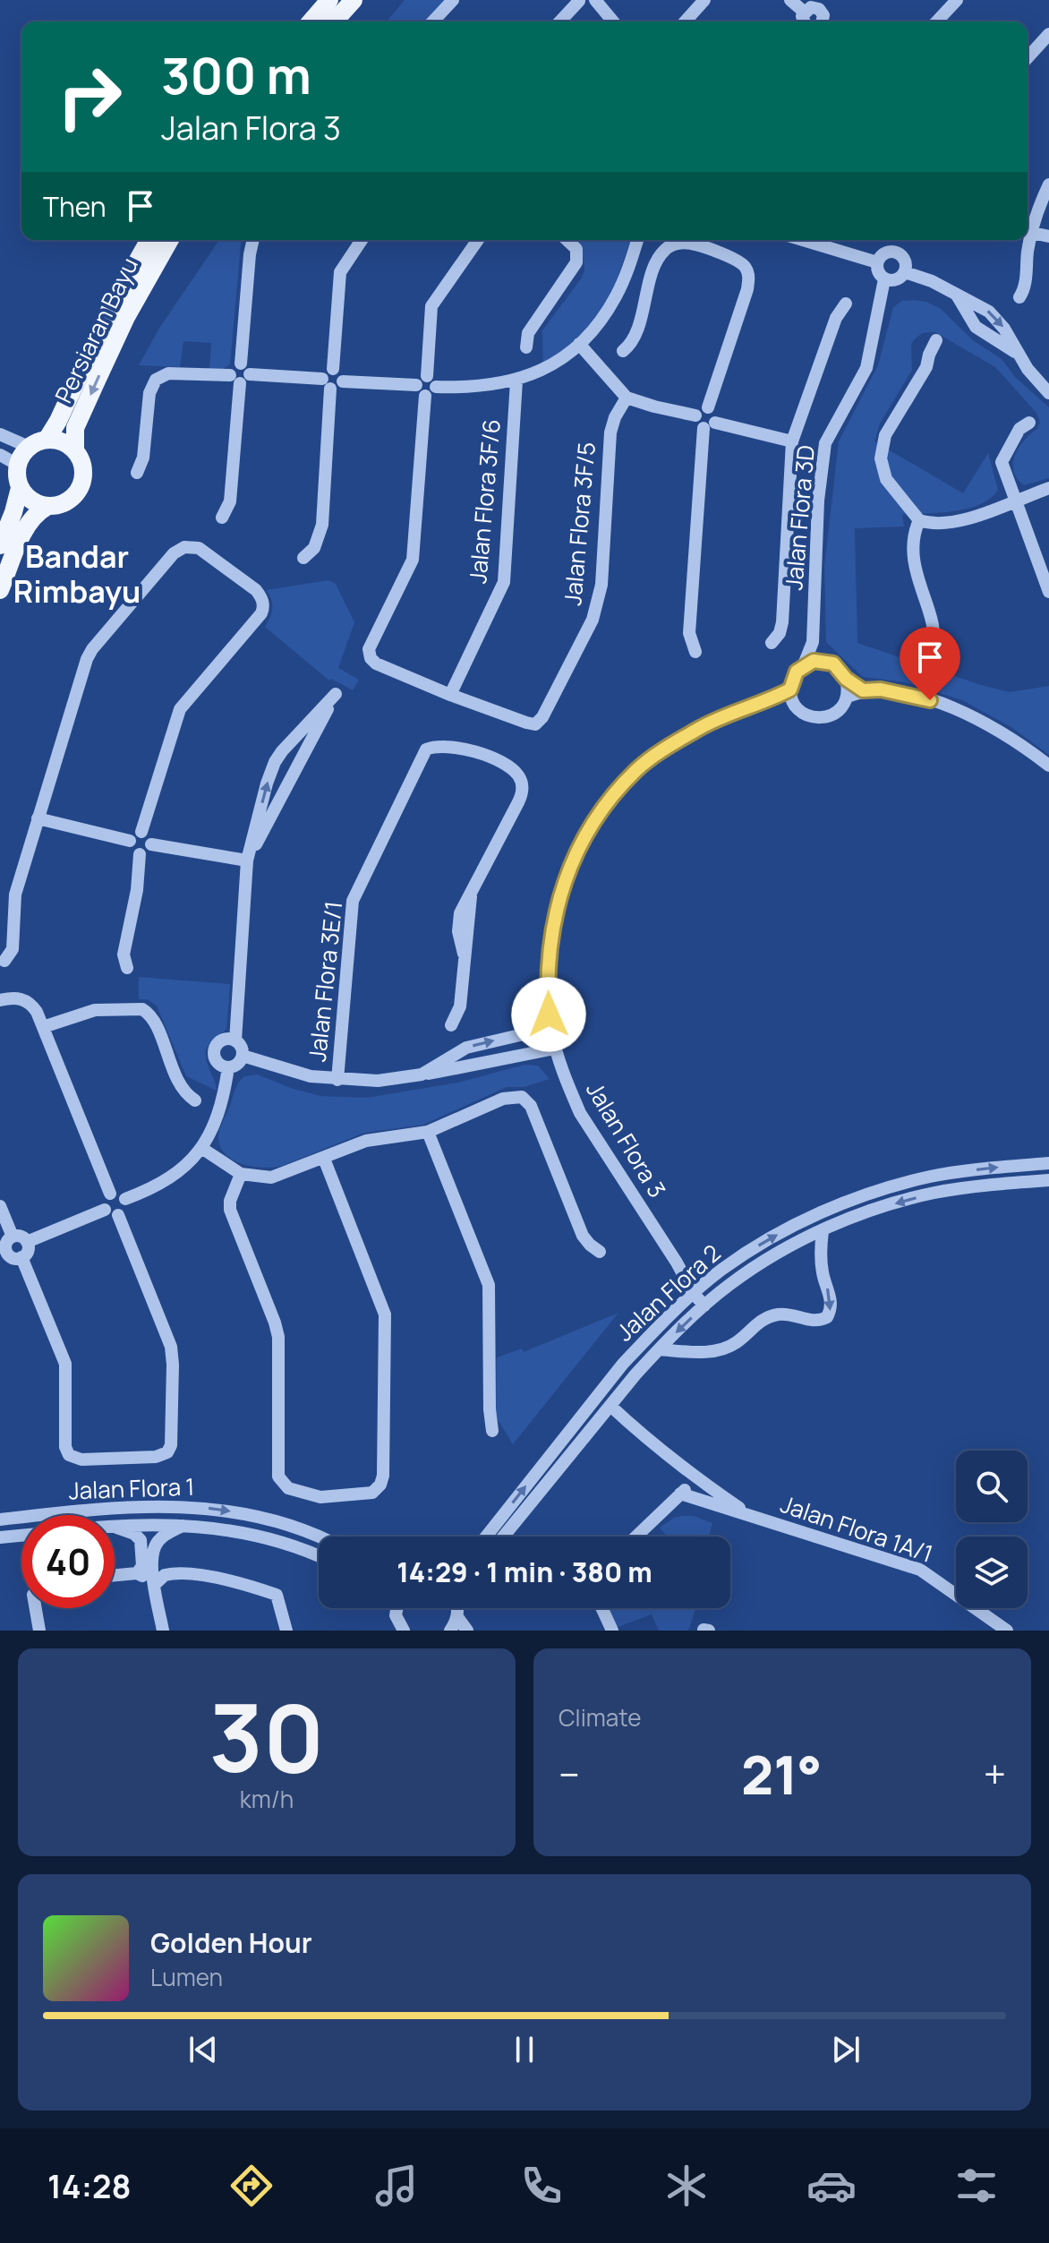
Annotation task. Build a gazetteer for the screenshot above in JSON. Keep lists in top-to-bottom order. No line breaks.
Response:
{"streets":{"main road":["Persiaran Bayu"],"street":["Jalan Flora 3F/6","Jalan Flora 3D","Jalan Flora 3F/5","Jalan Flora 3E/1","Jalan Flora 3","Jalan Flora 2","Jalan Flora 1","Jalan Flora 1A/1"]},"crossings":[["Jalan Flora 3F/6","Jalan Flora 3F/5"],["Jalan Flora 3D","Jalan Flora 3"],["Jalan Flora 3","Jalan Flora 2"]],"districts":["Bandar Rimbayu"],"page":{"turn":["300 m","Jalan Flora 3"],"then":"Then","limit":"40","trip":"14:29 · 1 min · 380 m","tile":[["30","km/h"],"Climate"],"heat":["−","21°","+"],"song":["Golden Hour","Lumen"],"tabs":"14:28"}}
